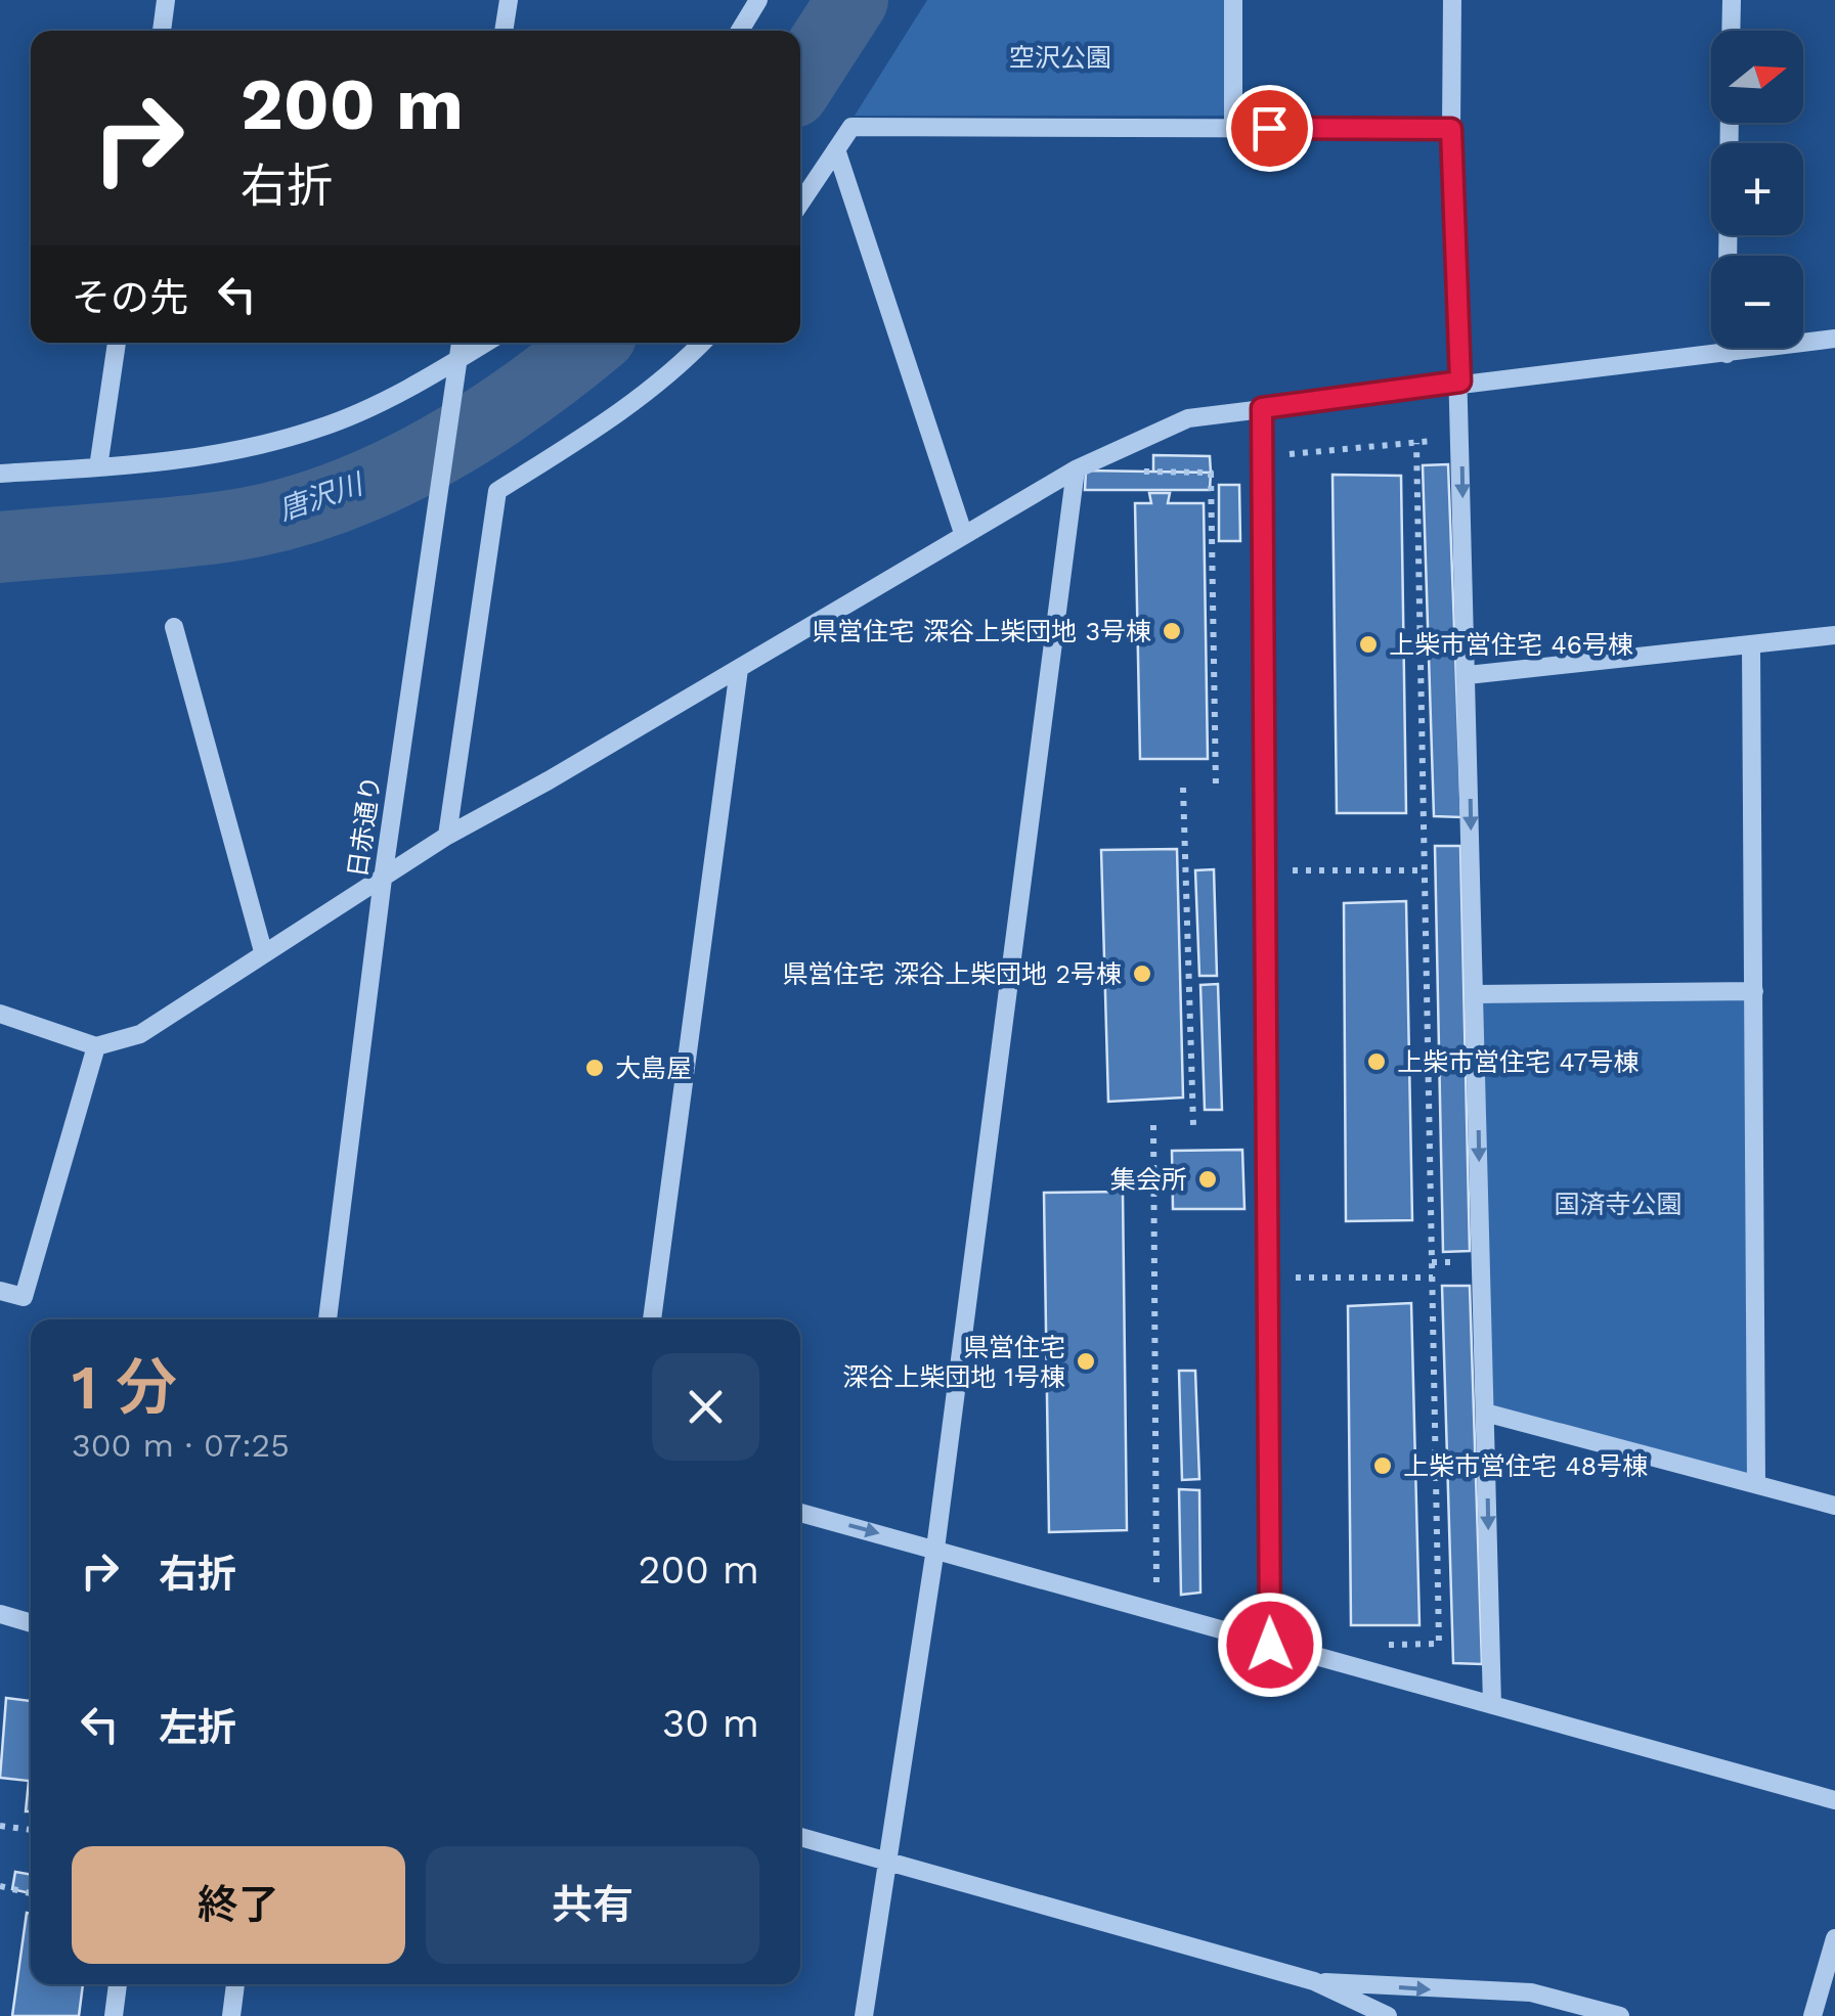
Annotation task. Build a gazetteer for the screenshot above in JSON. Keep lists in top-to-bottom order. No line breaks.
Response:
{"streets":{"street":["日赤通り"]},"water":["唐沢川"],"parks":["空沢公園","国済寺公園"],"places":["県営住宅 深谷上柴団地 3号棟","上柴市営住宅 46号棟","県営住宅 深谷上柴団地 2号棟","上柴市営住宅 47号棟","大島屋","集会所","県営住宅 深谷上柴団地 1号棟","上柴市営住宅 48号棟"],"north":"right","page":{"map_buttons":["+","−"],"turn":["200 m","右折"],"then":"その先","heading":["1 分","300 m · 07:25"],"list":[{"name":"右折","value":"200 m"},{"name":"左折","value":"30 m"}],"buttons":["終了","共有"]}}
